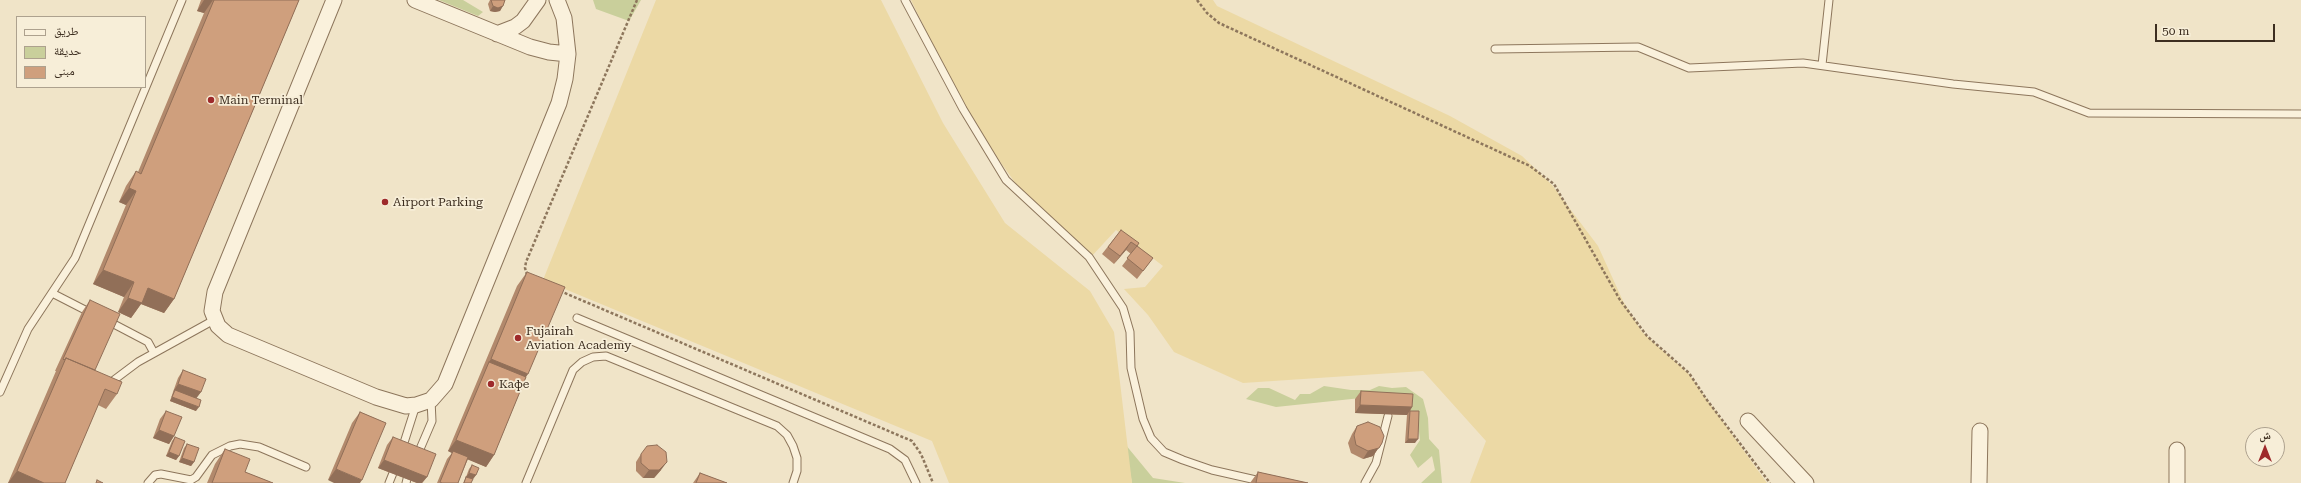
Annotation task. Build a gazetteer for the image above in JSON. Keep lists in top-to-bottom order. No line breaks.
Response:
{"places":["Main Terminal","Airport Parking","Fujairah Aviation Academy","Кафе"],"legend":["طريق","حديقة","مبنى"],"scale_bar":"50 m","north":"top"}
